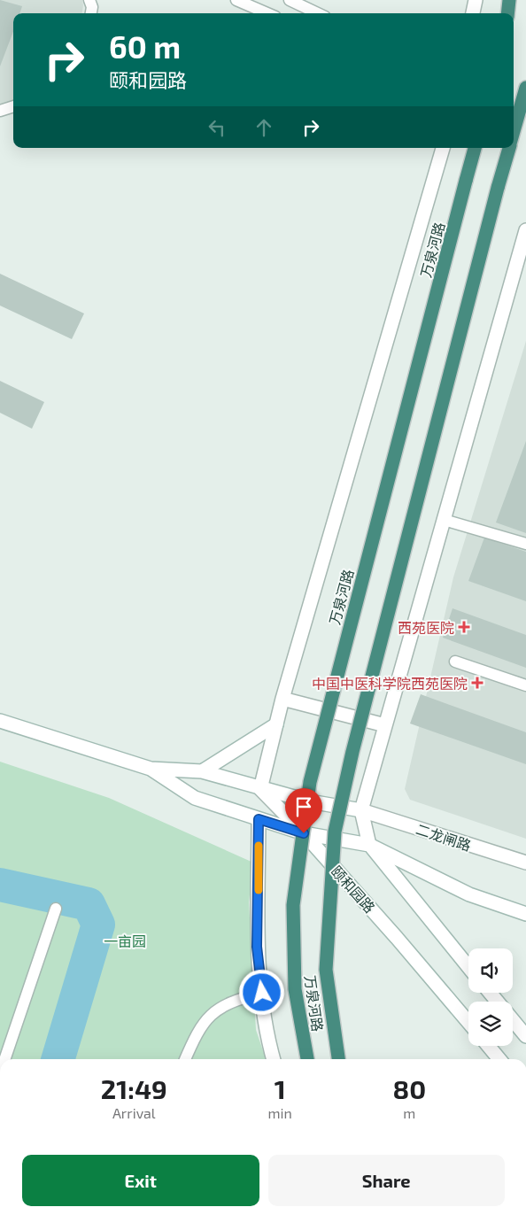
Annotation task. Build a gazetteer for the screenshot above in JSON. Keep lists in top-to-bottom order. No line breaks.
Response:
{"streets":{"highway":["万泉河路"],"street":["二龙闸路","颐和园路"]},"crossings":[["万泉河路","二龙闸路"],["万泉河路","颐和园路"],["二龙闸路","颐和园路"]],"parks":["一亩园"],"places":{"health":["西苑医院","中国中医科学院西苑医院"]},"page":{"turn":["60 m","颐和园路"],"eta":["21:49","Arrival","1","min","80","m"],"buttons":["Exit","Share"]}}
